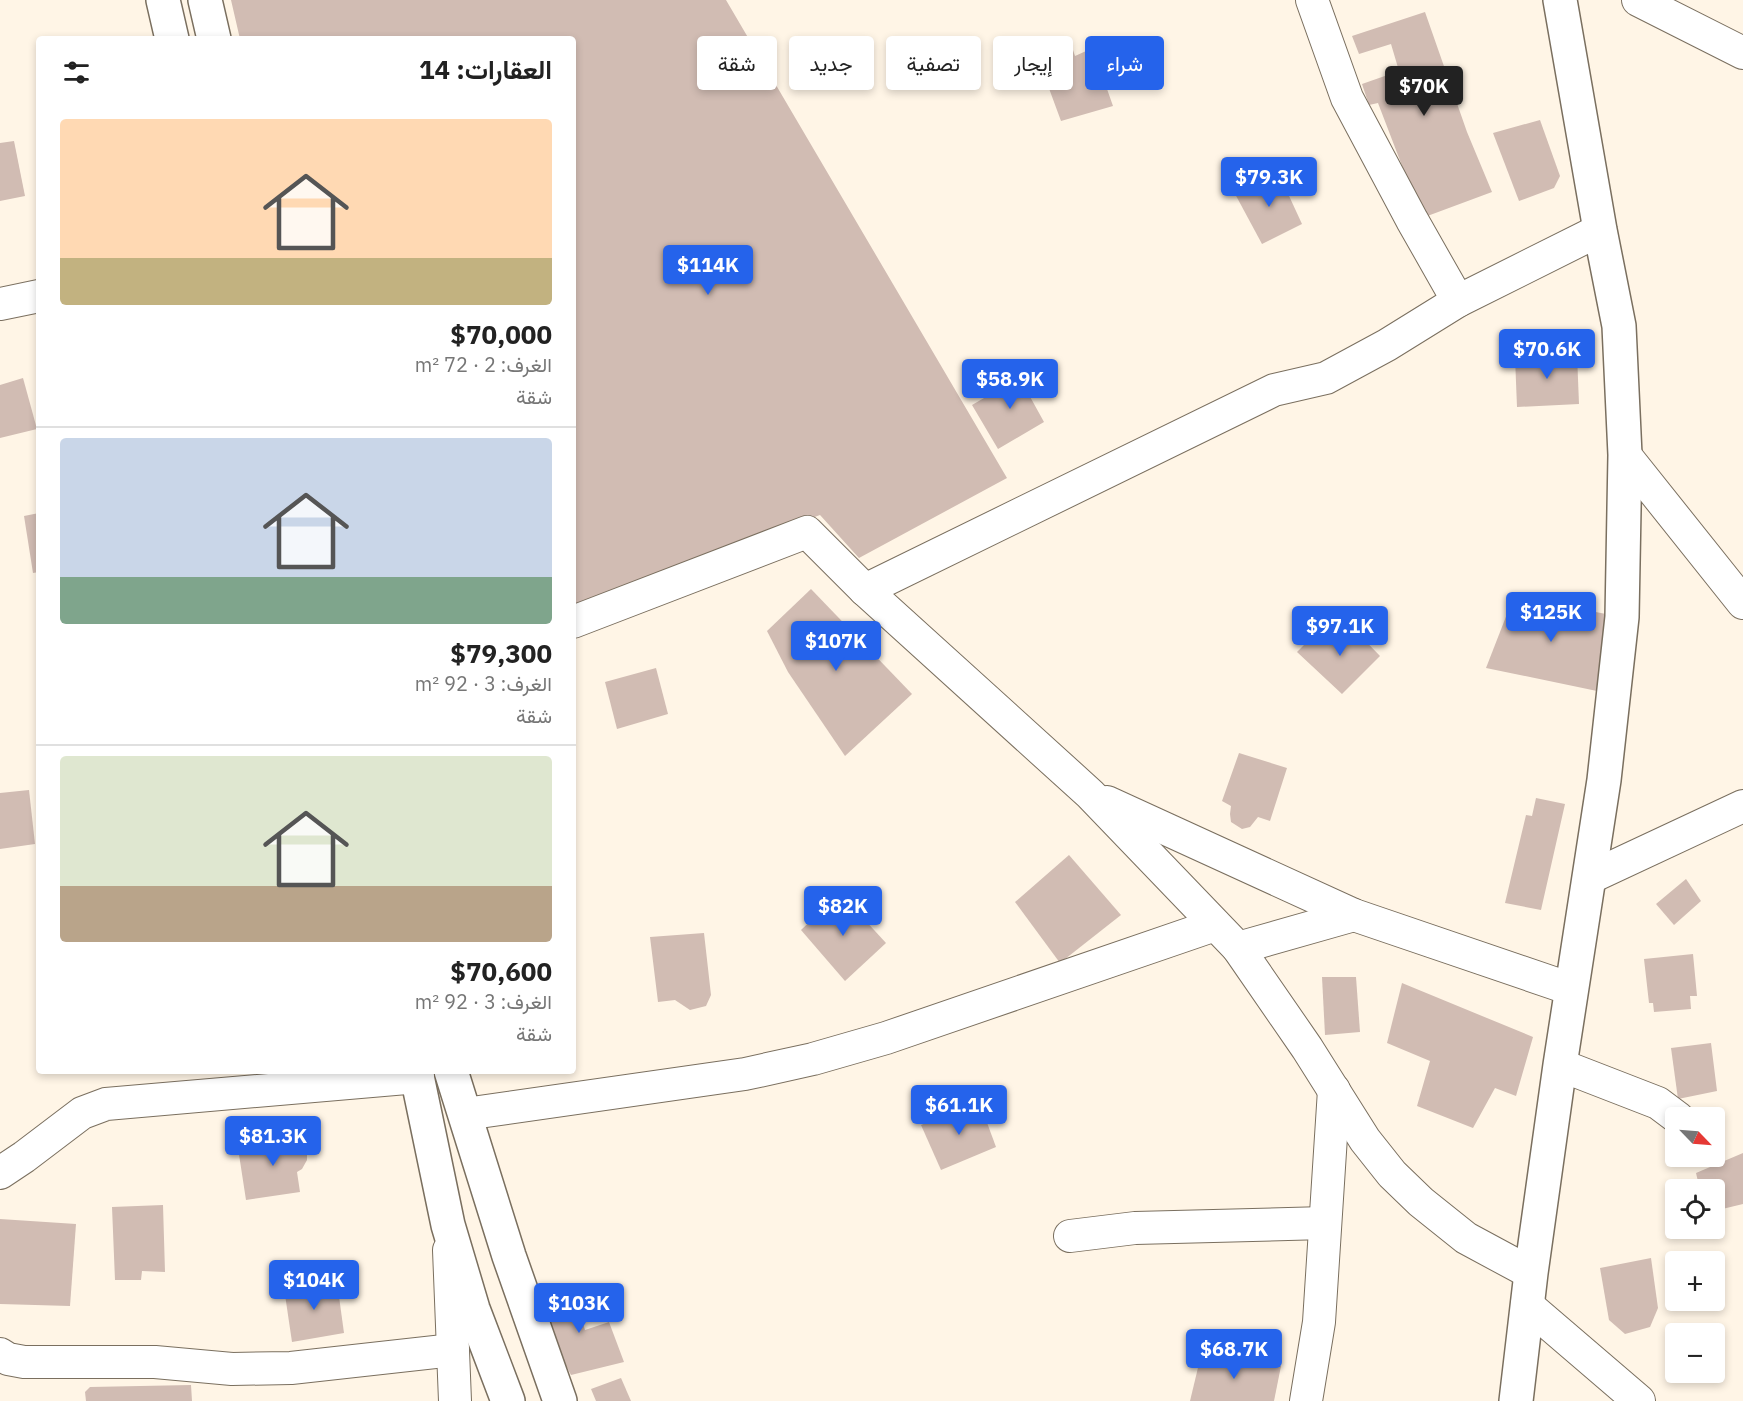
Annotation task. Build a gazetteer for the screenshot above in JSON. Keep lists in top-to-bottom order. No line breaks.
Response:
{"north":"bottom right","page":{"chip":["شراء","إيجار","تصفية","جديد","شقة"],"heading":"العقارات: 14","price":["$70K","$79.3K","$114K","$70.6K","$58.9K","$125K","$97.1K","$107K","$82K","$61.1K","$81.3K","$104K","$103K","$68.7K"],"list":[{"name":"$70,000","note":"الغرف: 2 · 72 m² · شقة"},{"name":"$79,300","note":"الغرف: 3 · 92 m² · شقة"},{"name":"$70,600","note":"الغرف: 3 · 92 m² · شقة"}],"map_buttons":["+","−"]}}
